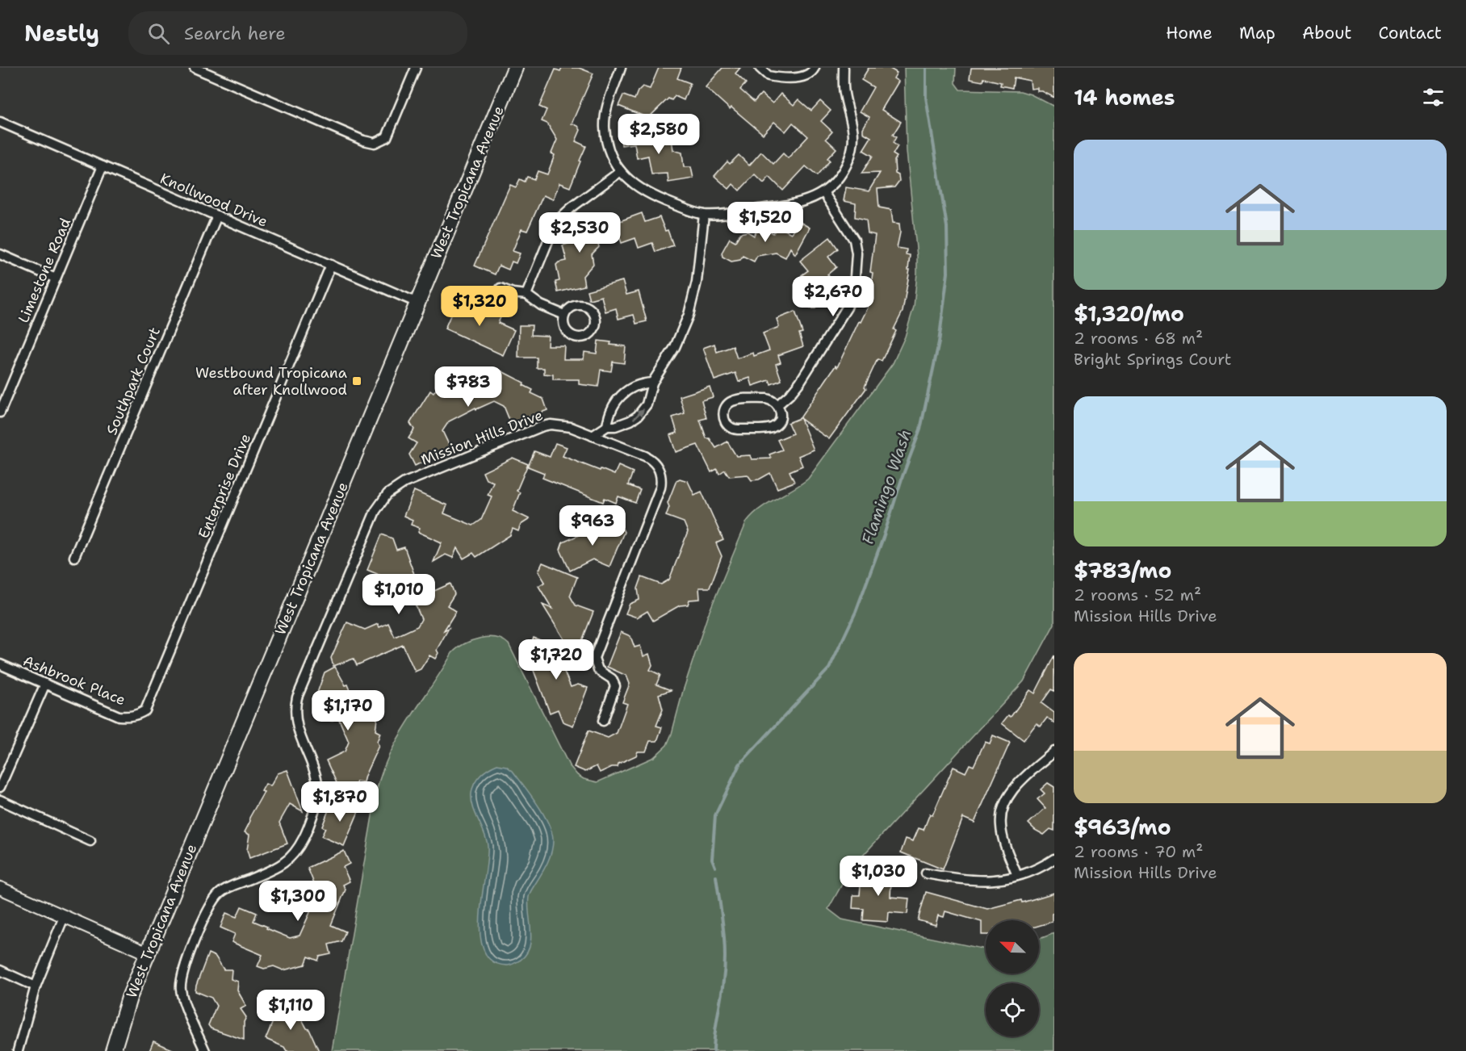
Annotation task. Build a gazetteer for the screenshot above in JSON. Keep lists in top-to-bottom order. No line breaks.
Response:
{"streets":{"main road":["West Tropicana Avenue"],"street":["Knollwood Drive","Limestone Road","Southpark Court","Mission Hills Drive","Enterprise Drive","Ashbrook Place"]},"crossings":[["West Tropicana Avenue","Knollwood Drive"],["Knollwood Drive","Limestone Road"],["Knollwood Drive","Southpark Court"],["Knollwood Drive","Enterprise Drive"],["Enterprise Drive","Ashbrook Place"]],"water":["Flamingo Wash"],"places":{"transit":["Westbound Tropicana after Knollwood"]},"north":"top left","page":{"header":"Nestly","search":"Search here","nav":["Home","Map","About","Contact"],"heading":"14 homes","price":["$2,580","$1,520","$2,530","$2,670","$1,320","$783","$963","$1,010","$1,720","$1,170","$1,870","$1,030","$1,300","$1,110"],"list":[{"name":"$1,320/mo","note":"2 rooms · 68 m² · Bright Springs Court"},{"name":"$783/mo","note":"2 rooms · 52 m² · Mission Hills Drive"},{"name":"$963/mo","note":"2 rooms · 70 m² · Mission Hills Drive"}]}}
